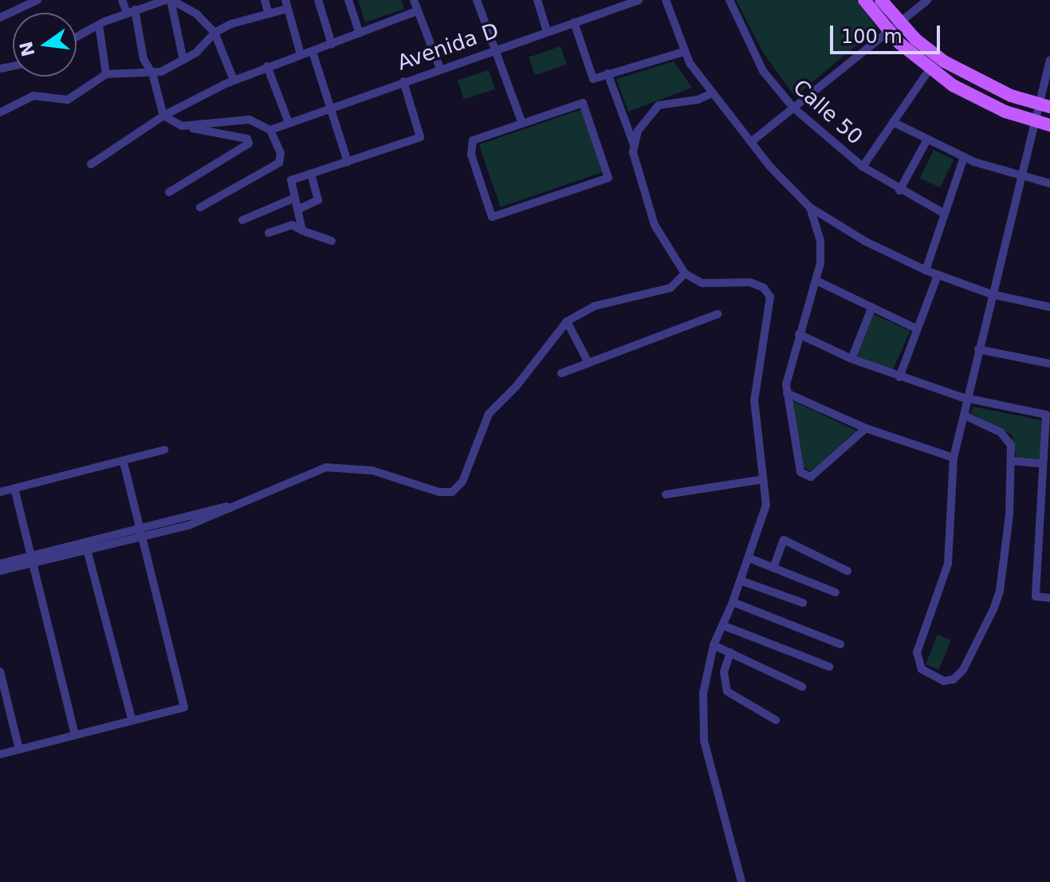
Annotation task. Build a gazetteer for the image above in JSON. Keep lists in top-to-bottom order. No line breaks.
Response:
{"streets":{"street":["Avenida D","Calle 50"]},"scale_bar":"100 m","north":"left"}
